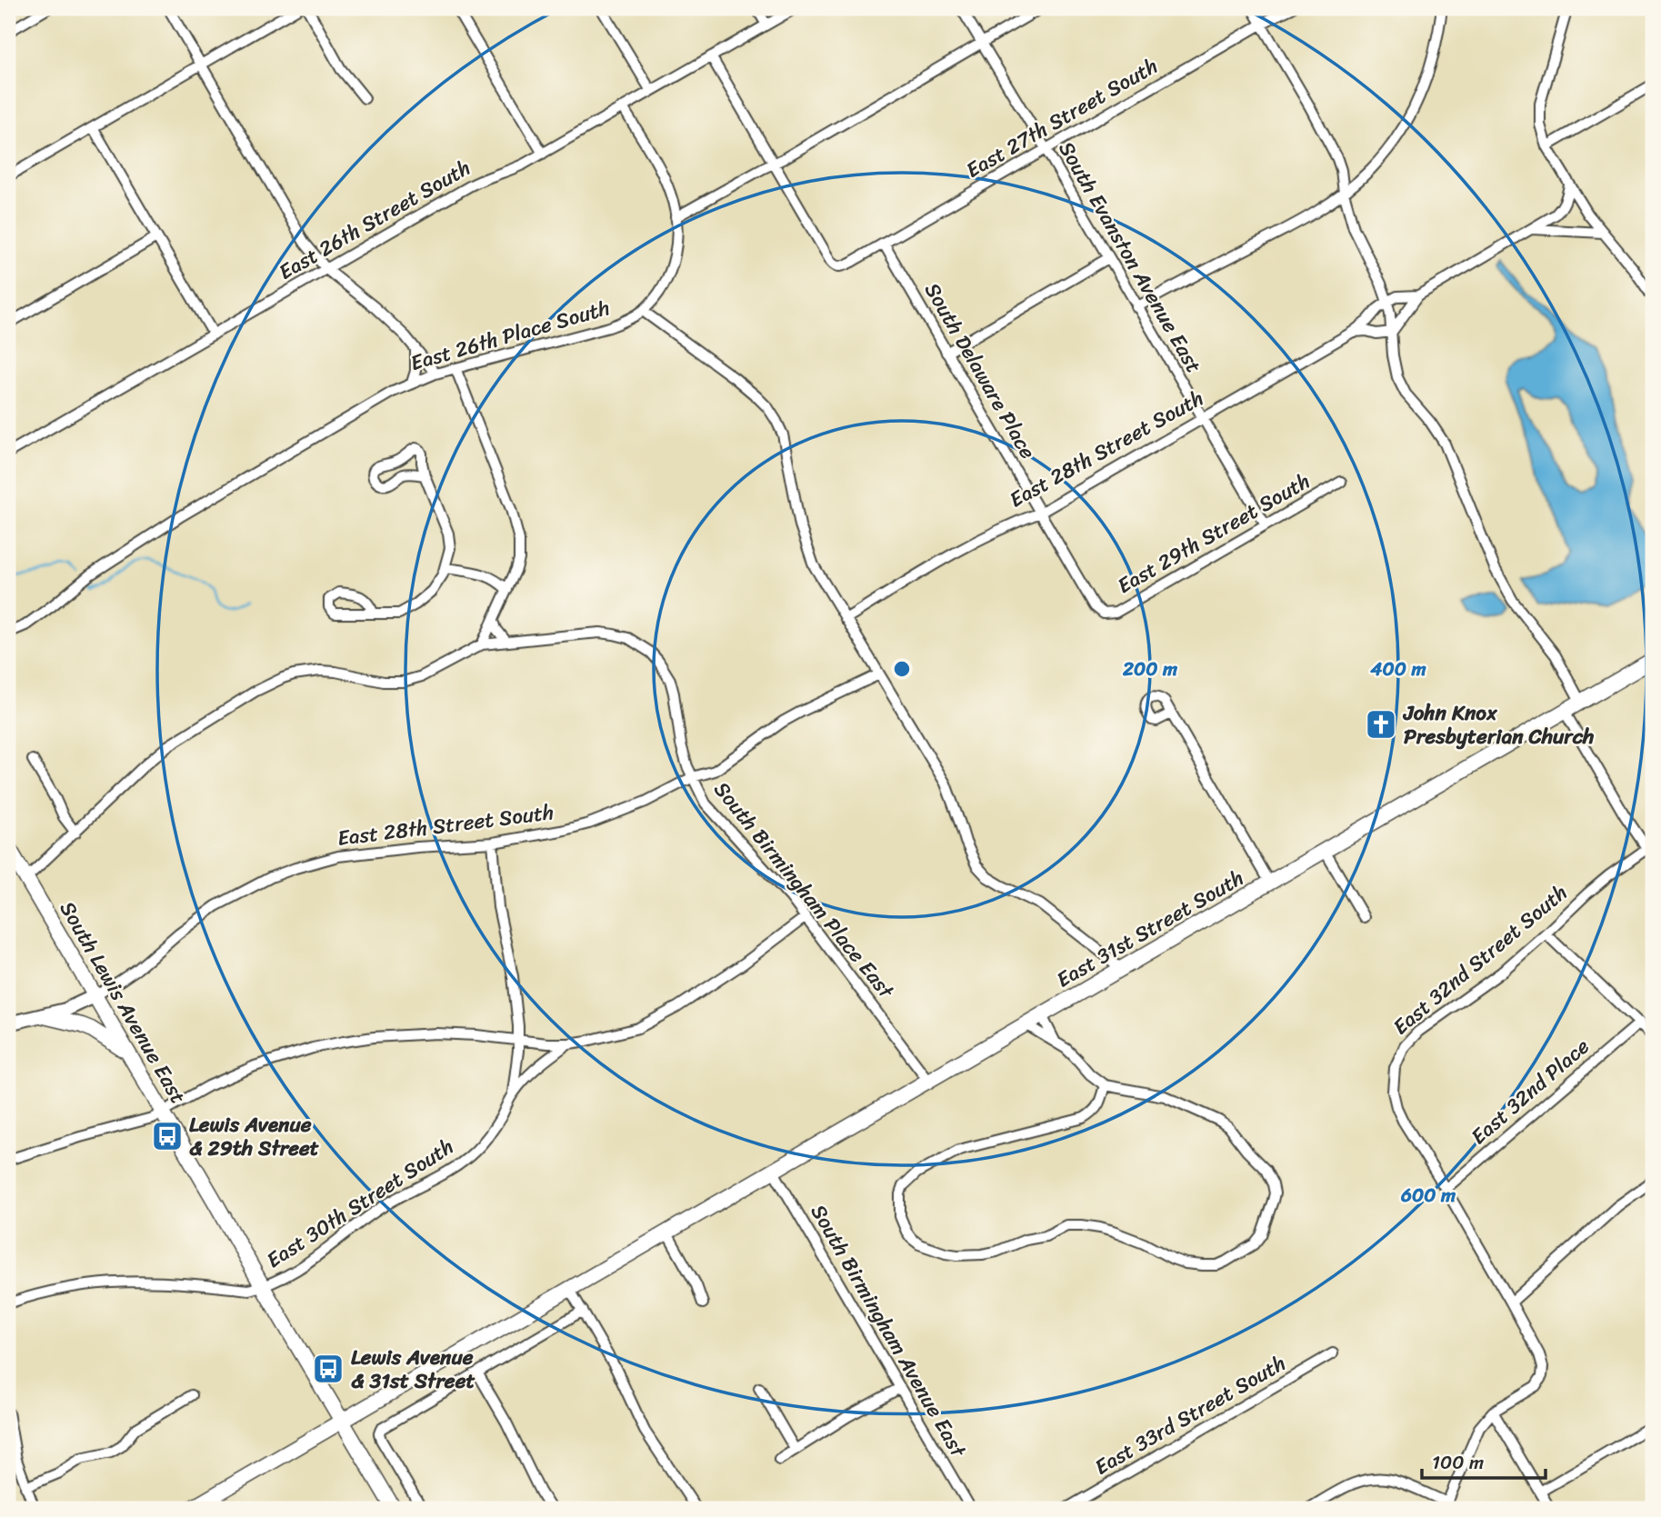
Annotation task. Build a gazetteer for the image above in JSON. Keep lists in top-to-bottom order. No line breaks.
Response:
{"streets":{"main road":["East 31st Street South","South Lewis Avenue East"],"street":["East 27th Street South","East 26th Street South","South Evanston Avenue East","East 26th Place South","South Delaware Place","East 28th Street South","East 29th Street South","South Birmingham Place East","East 32nd Street South","East 32nd Place","East 30th Street South","South Birmingham Avenue East","East 33rd Street South"]},"crossings":[["East 27th Street South","South Evanston Avenue East"],["East 27th Street South","South Delaware Place"],["East 26th Street South","East 26th Place South"],["South Evanston Avenue East","East 28th Street South"],["South Evanston Avenue East","East 29th Street South"],["South Delaware Place","East 28th Street South"],["South Delaware Place","East 29th Street South"],["East 28th Street South","South Birmingham Place East"],["East 28th Street South","South Lewis Avenue East"],["South Birmingham Place East","East 31st Street South"],["South Birmingham Place East","East 30th Street South"],["East 31st Street South","South Lewis Avenue East"],["East 31st Street South","South Birmingham Avenue East"],["East 32nd Street South","East 32nd Place"],["South Lewis Avenue East","East 30th Street South"]],"places":{"church":["John Knox Presbyterian Church"],"bus stop":["Lewis Avenue & 29th Street","Lewis Avenue & 31st Street"]},"scale_bar":"100 m","rings":["200 m","400 m","600 m"]}
